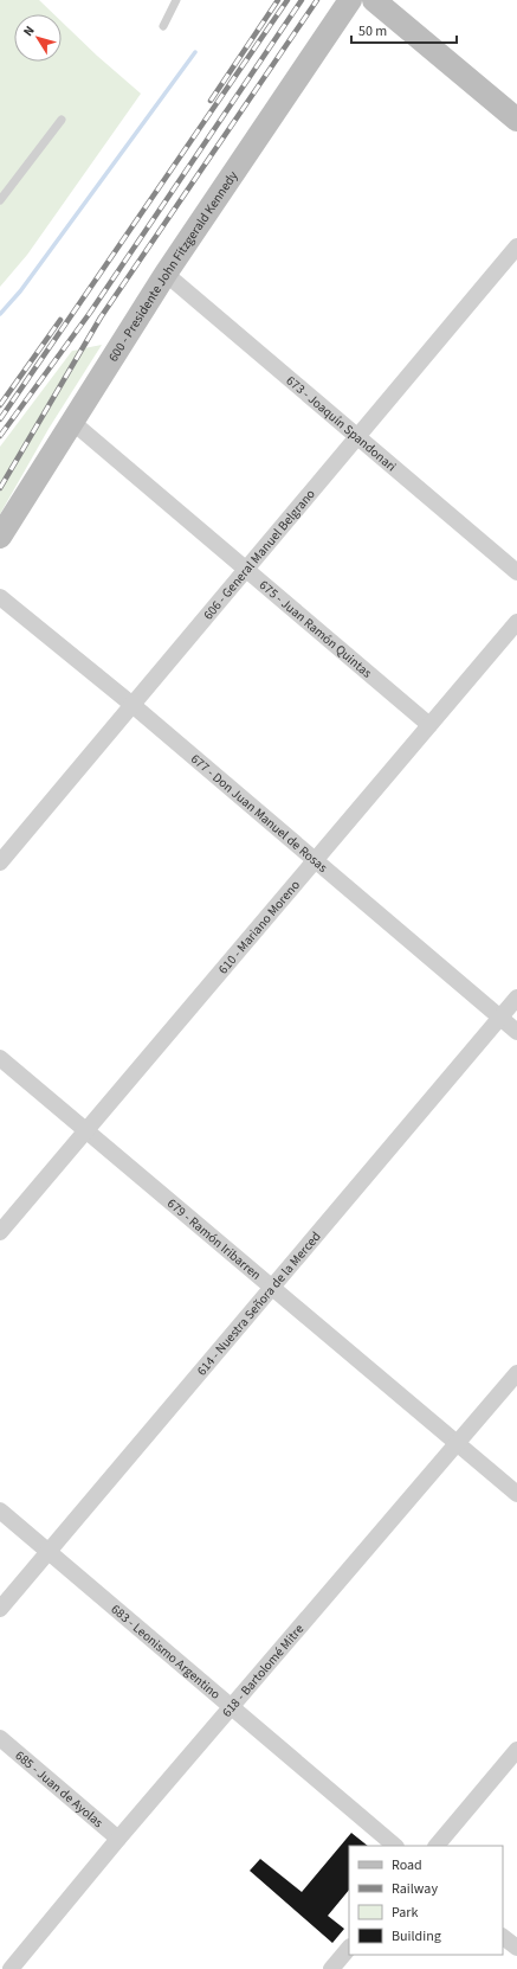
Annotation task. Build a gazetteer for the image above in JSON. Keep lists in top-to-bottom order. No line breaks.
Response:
{"streets":{"street":["600 - Presidente John Fitzgerald Kennedy","673 - Joaquín Spandonari","606 - General Manuel Belgrano","675 - Juan Ramón Quintas","677 - Don Juan Manuel de Rosas","610 - Mariano Moreno","679 - Ramón Iribarren","614 - Nuestra Señora de la Merced","683 - Leonismo Argentino","618 - Bartolomé Mitre","685 - Juan de Ayolas"]},"crossings":[["600 - Presidente John Fitzgerald Kennedy","673 - Joaquín Spandonari"],["600 - Presidente John Fitzgerald Kennedy","675 - Juan Ramón Quintas"],["673 - Joaquín Spandonari","606 - General Manuel Belgrano"],["606 - General Manuel Belgrano","675 - Juan Ramón Quintas"],["606 - General Manuel Belgrano","677 - Don Juan Manuel de Rosas"],["675 - Juan Ramón Quintas","610 - Mariano Moreno"],["677 - Don Juan Manuel de Rosas","610 - Mariano Moreno"],["677 - Don Juan Manuel de Rosas","614 - Nuestra Señora de la Merced"],["610 - Mariano Moreno","679 - Ramón Iribarren"],["679 - Ramón Iribarren","614 - Nuestra Señora de la Merced"],["679 - Ramón Iribarren","618 - Bartolomé Mitre"],["614 - Nuestra Señora de la Merced","683 - Leonismo Argentino"],["683 - Leonismo Argentino","618 - Bartolomé Mitre"],["618 - Bartolomé Mitre","685 - Juan de Ayolas"]],"legend":["Road","Railway","Park","Building"],"scale_bar":"50 m","north":"top left"}
